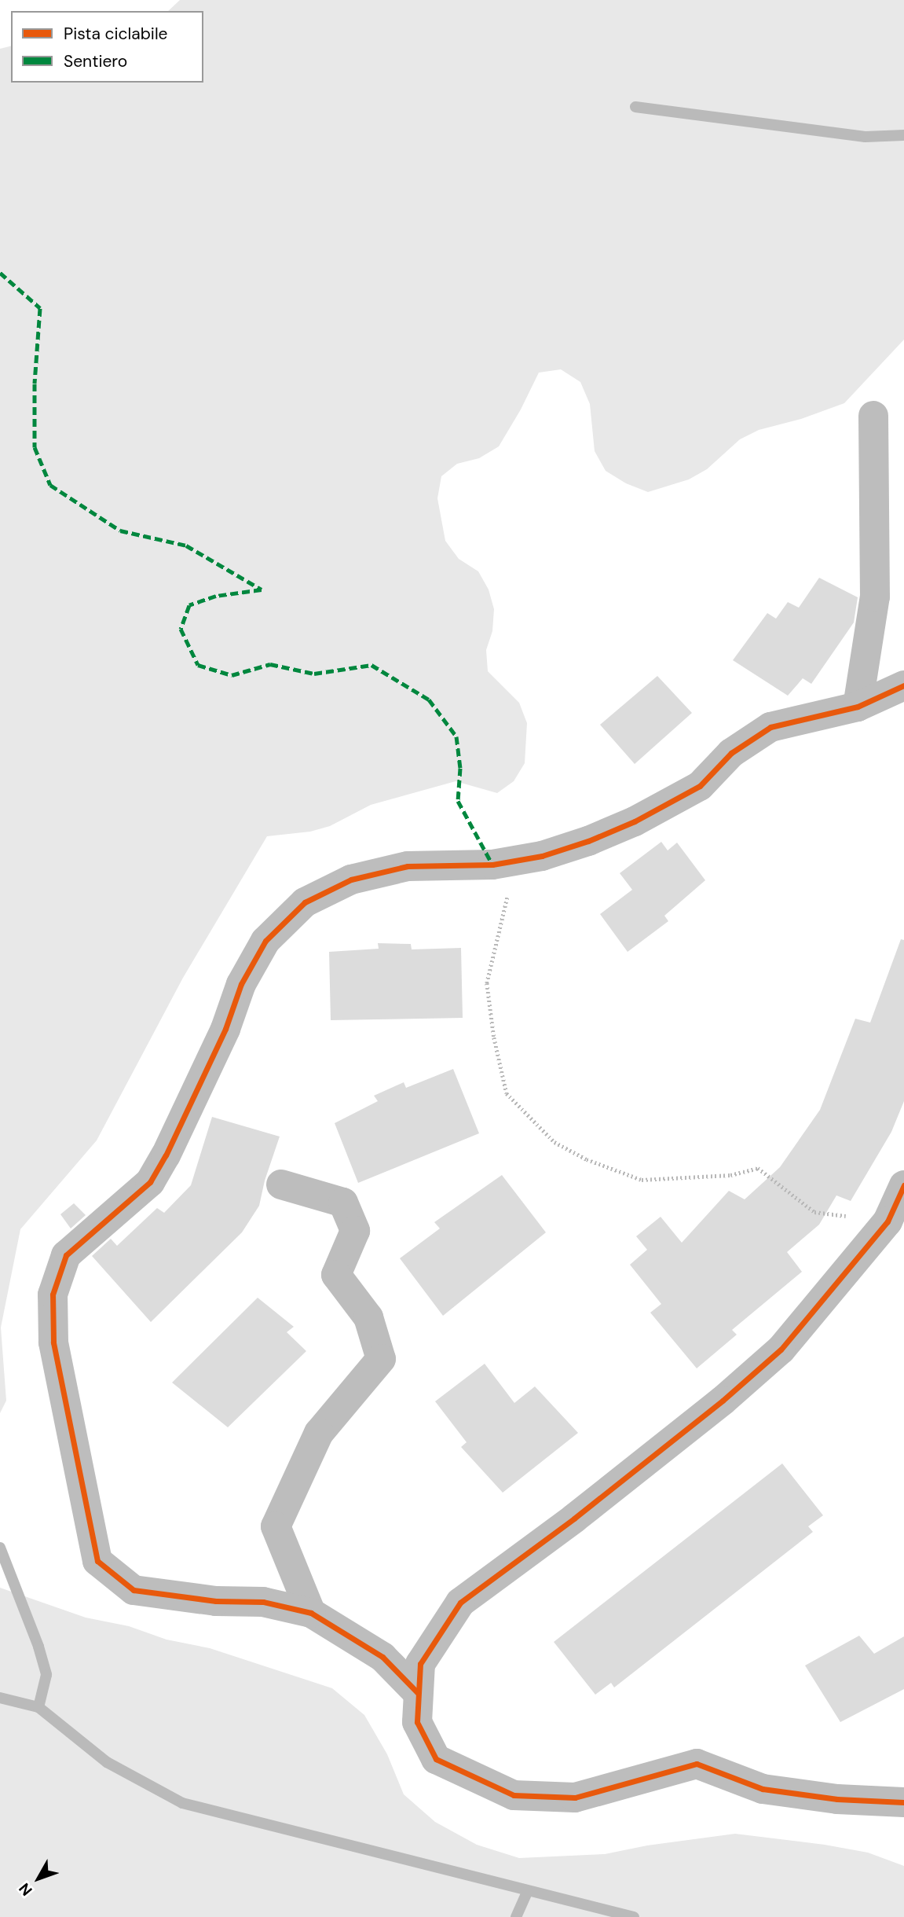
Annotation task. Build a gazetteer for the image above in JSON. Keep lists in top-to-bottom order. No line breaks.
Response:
{"legend":["Pista ciclabile","Sentiero"],"north":"bottom left"}
